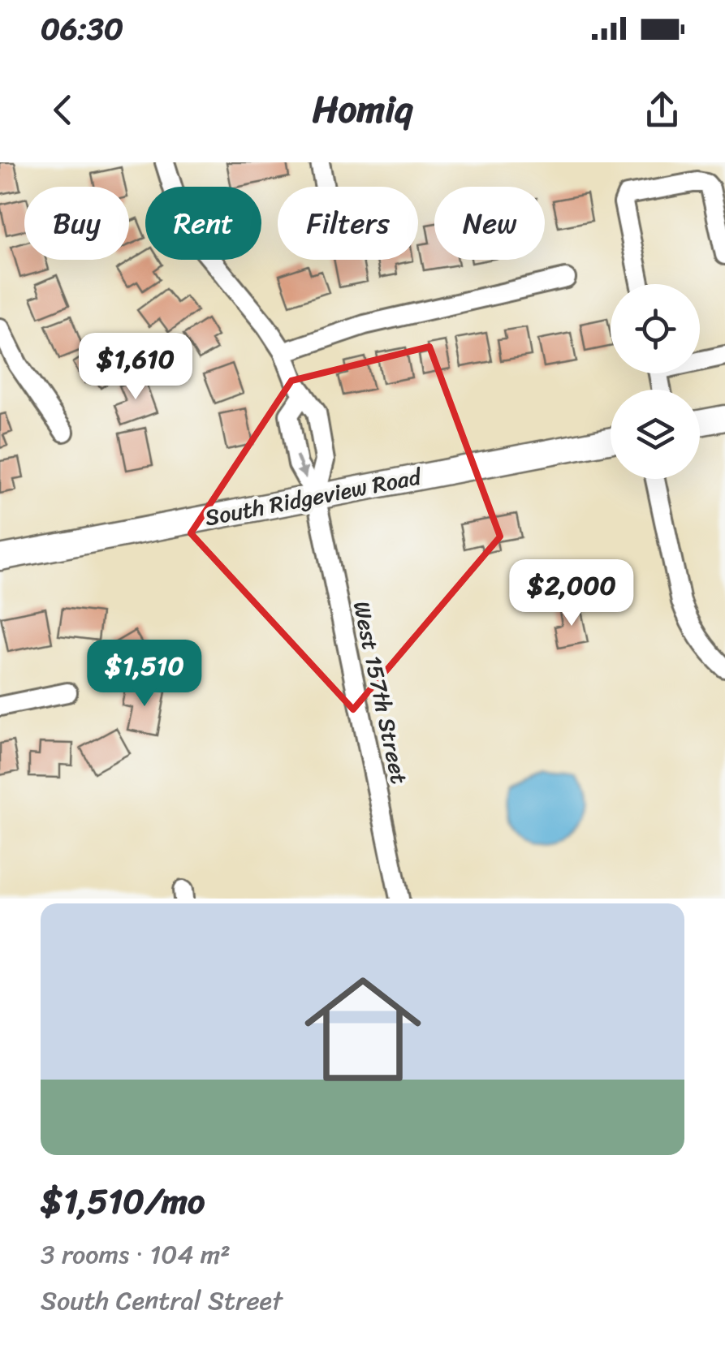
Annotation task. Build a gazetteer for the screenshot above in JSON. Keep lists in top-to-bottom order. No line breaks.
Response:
{"streets":{"main road":["South Ridgeview Road"],"street":["West 157th Street"]},"crossings":[["South Ridgeview Road","West 157th Street"]],"page":{"status":"06:30","header":"Homiq","chip":["Buy","Rent","Filters","New"],"price":["$1,610","$2,000","$1,510"],"list":[{"name":"$1,510/mo","note":"3 rooms · 104 m² · South Central Street"}]}}
